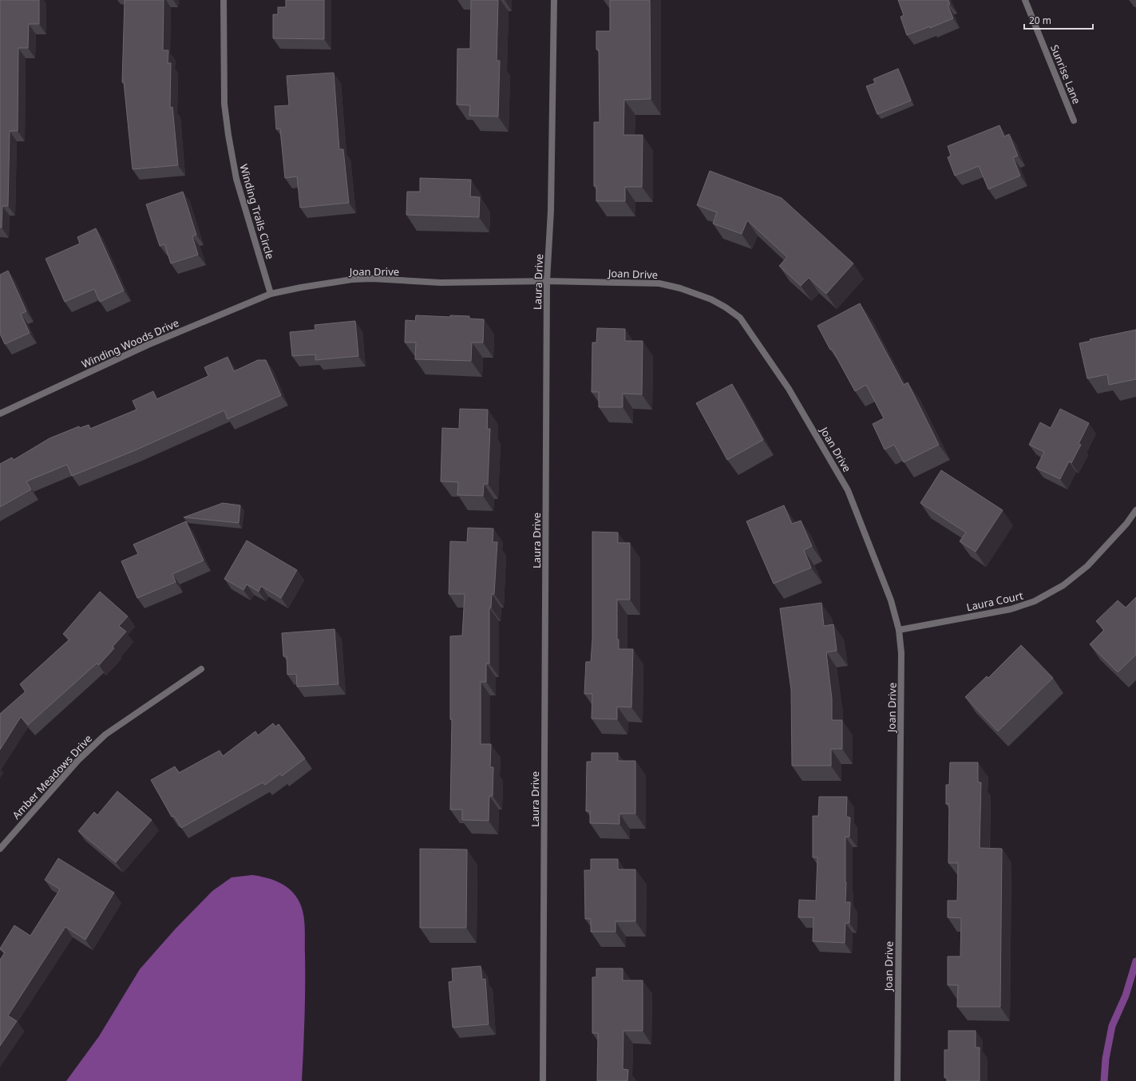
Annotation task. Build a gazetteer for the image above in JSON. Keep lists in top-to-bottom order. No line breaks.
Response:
{"streets":{"street":["Sunrise Lane","Winding Trails Circle","Joan Drive","Laura Drive","Winding Woods Drive","Laura Court","Amber Meadows Drive"]},"crossings":[["Winding Trails Circle","Joan Drive"],["Winding Trails Circle","Winding Woods Drive"],["Joan Drive","Laura Drive"],["Joan Drive","Winding Woods Drive"],["Joan Drive","Laura Court"]],"scale_bar":"20 m"}
